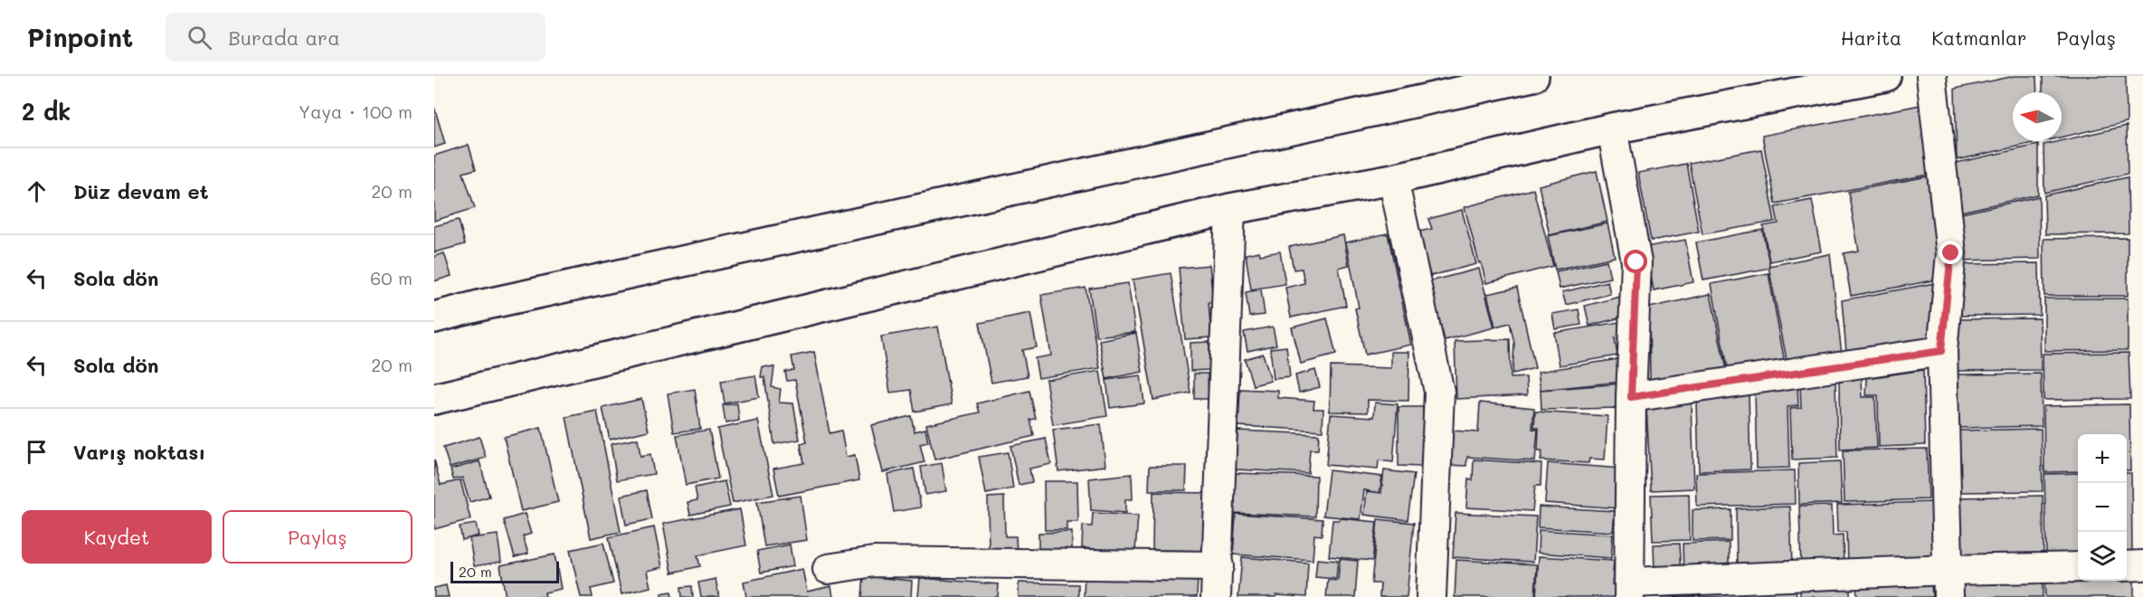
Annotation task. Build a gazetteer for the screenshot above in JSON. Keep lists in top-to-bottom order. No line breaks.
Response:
{"scale_bar":"20 m","north":"left","page":{"header":"Pinpoint","search":"Burada ara","nav":["Harita","Katmanlar","Paylaş"],"heading":["2 dk","Yaya · 100 m"],"list":[["Düz devam et","20 m"],["Sola dön","60 m"],["Sola dön","20 m"],"Varış noktası"],"map_buttons":["+","−"],"buttons":["Kaydet","Paylaş"],"scale":"20 m"}}
